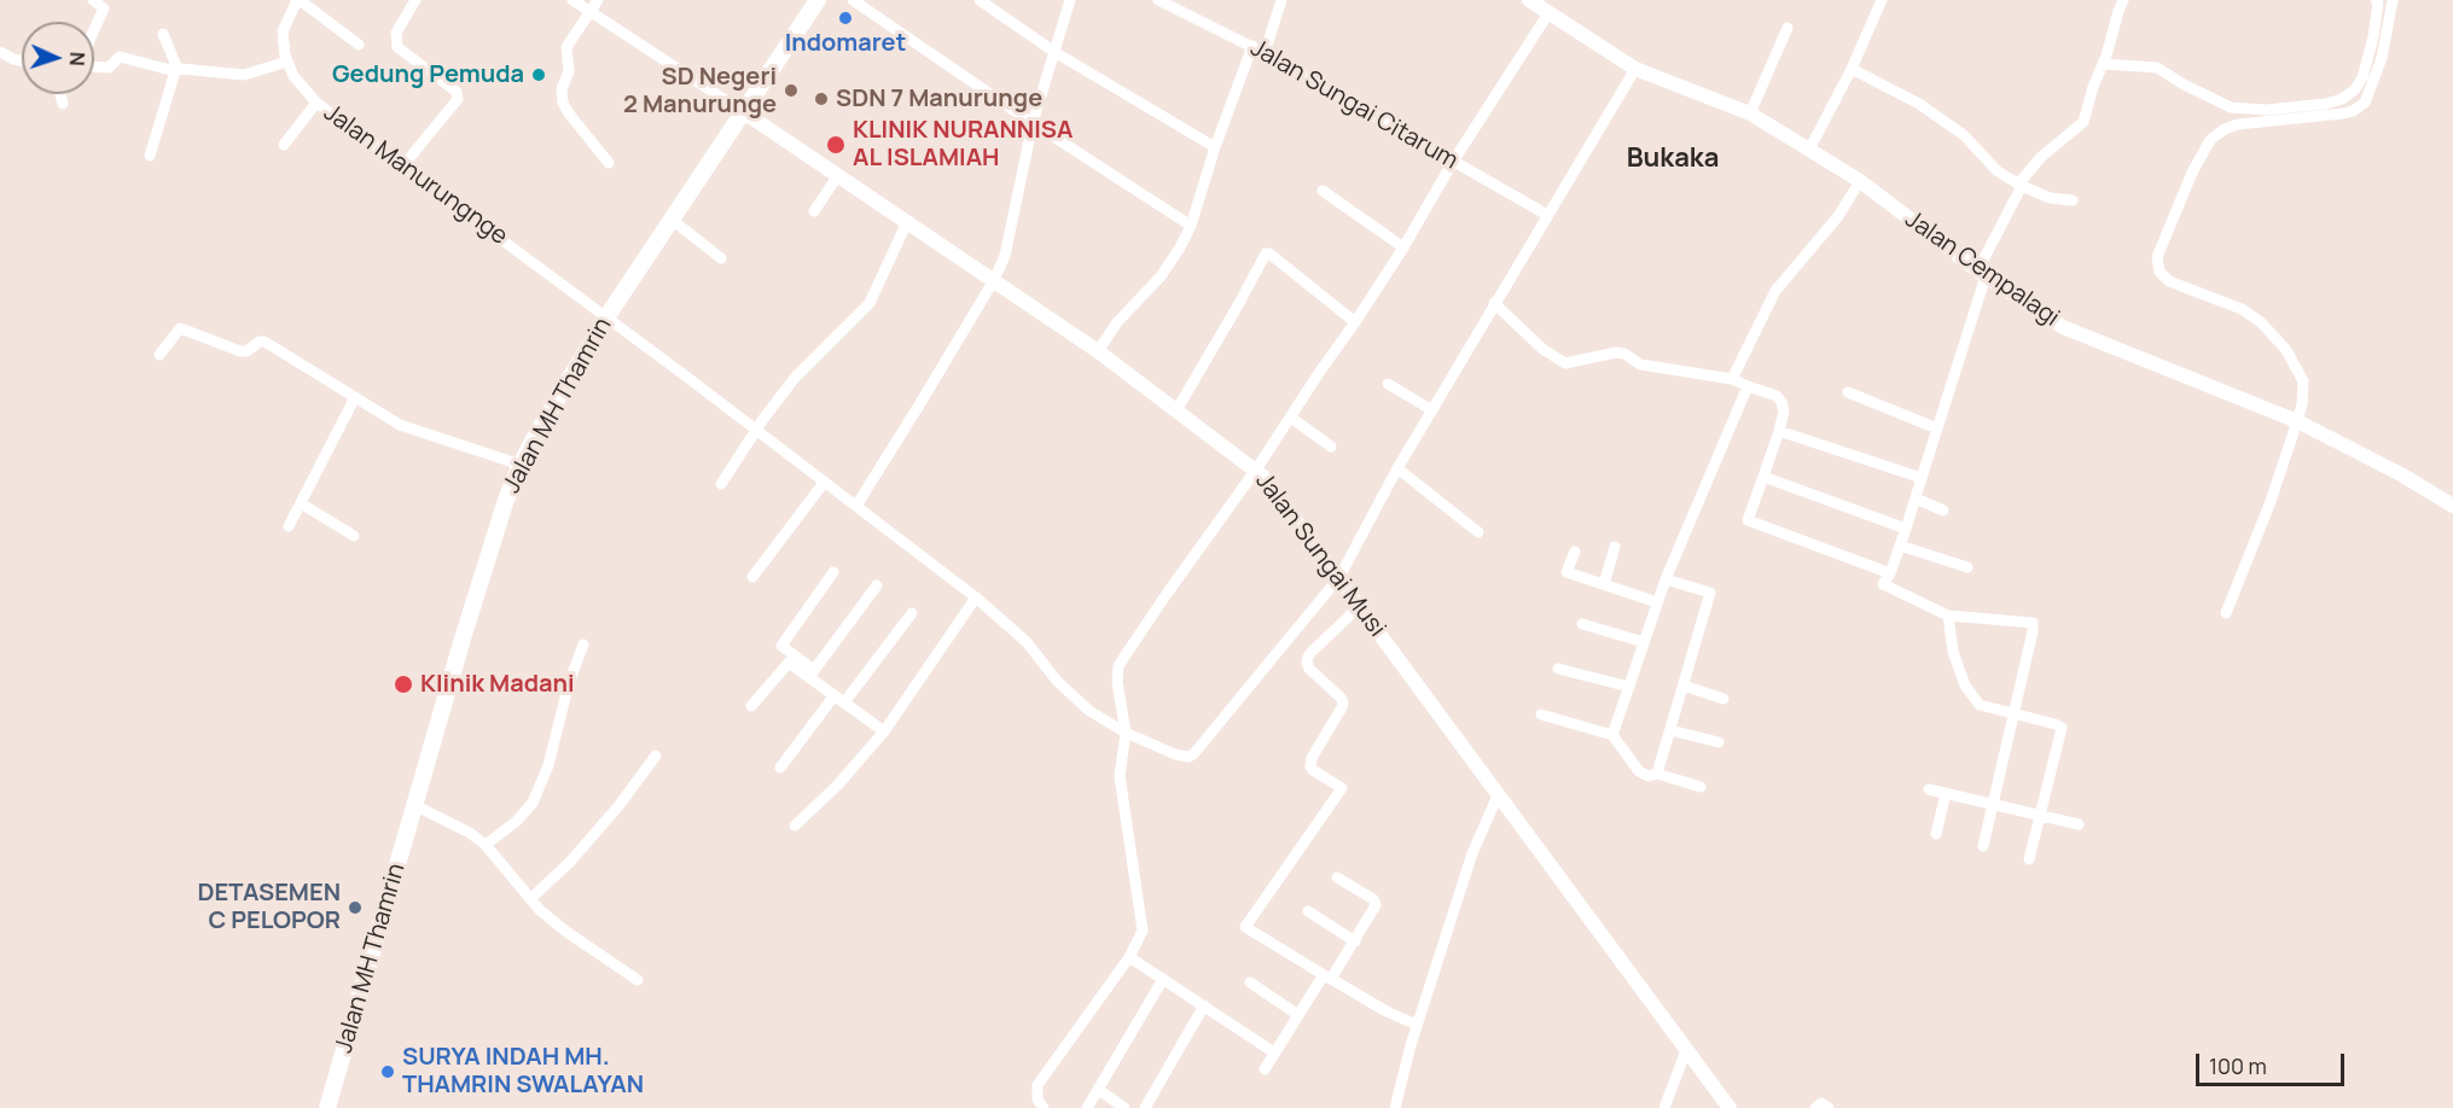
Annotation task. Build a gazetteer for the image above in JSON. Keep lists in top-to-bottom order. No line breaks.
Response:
{"streets":{"main road":["Jalan MH Thamrin"],"street":["Jalan Sungai Citarum","Jalan Manurungnge","Jalan Cempalagi","Jalan Sungai Musi"]},"crossings":[["Jalan Manurungnge","Jalan MH Thamrin"],["Jalan Manurungnge","Jalan Sungai Musi"],["Jalan MH Thamrin","Jalan Sungai Musi"]],"districts":["Bukaka"],"places":["Indomaret","Gedung Pemuda","SD Negeri 2 Manurunge","SDN 7 Manurunge","KLINIK NURANNISA AL ISLAMIAH","Klinik Madani","DETASEMEN C PELOPOR","SURYA INDAH MH. THAMRIN SWALAYAN"],"scale_bar":"100 m","north":"right"}
